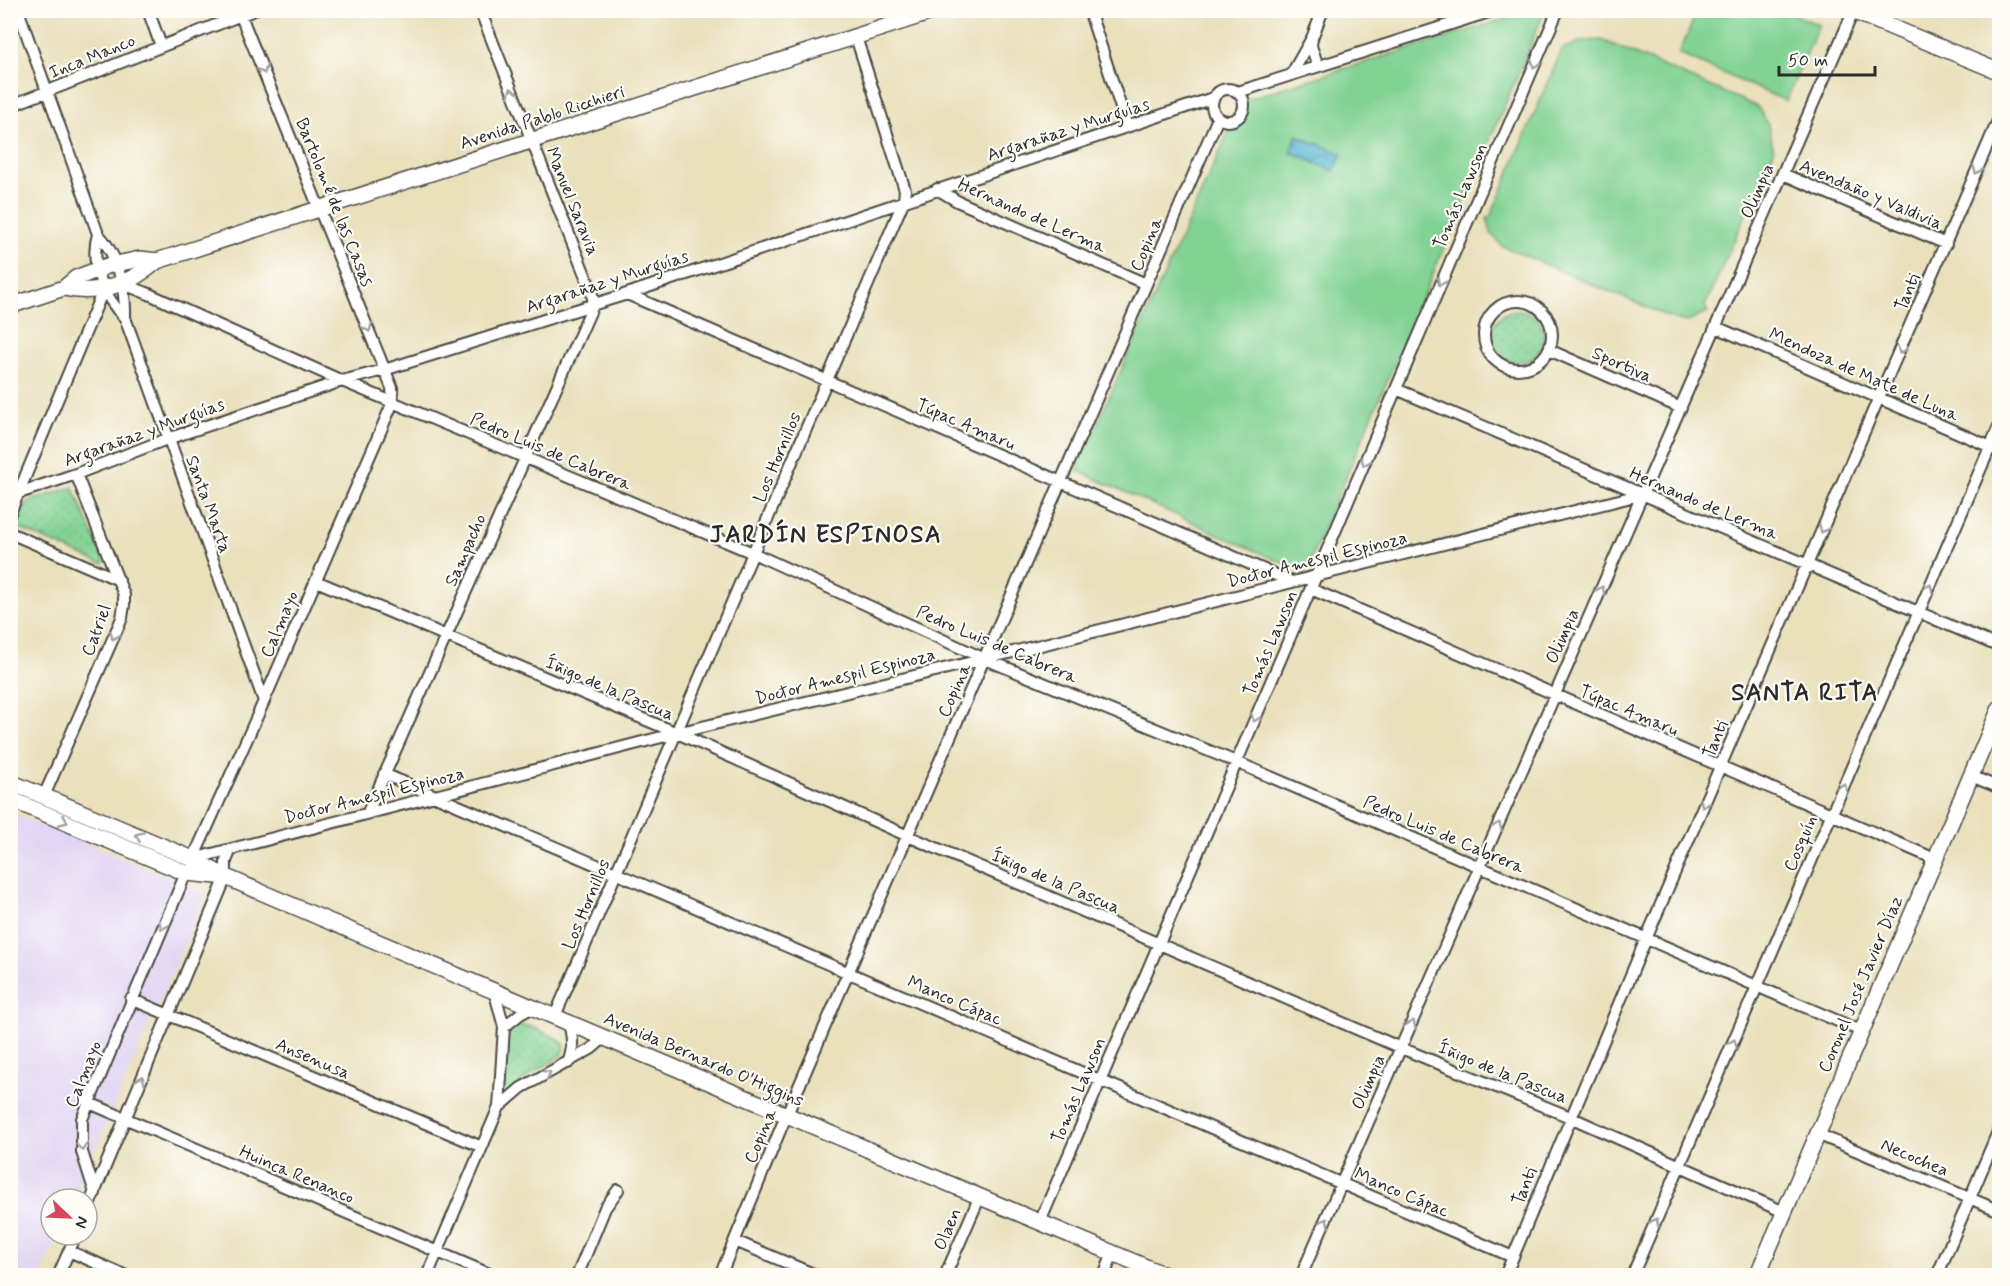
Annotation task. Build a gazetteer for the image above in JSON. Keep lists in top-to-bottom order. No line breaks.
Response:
{"streets":{"main road":["Avenida Pablo Ricchieri","Coronel José Javier Díaz","Avenida Bernardo O'Higgins"],"street":["Inca Manco","Argarañaz y Murguías","Olimpia","Avendaño y Valdivia","Tomás Lawson","Manuel Saravia","Bartolomé de las Casas","Hernando de Lerma","Copina","Tanti","Sportiva","Mendoza de Mate de Luna","Túpac Amaru","Pedro Luis de Cabrera","Los Hornillos","Santa Marta","Sampacho","Doctor Amespil Espinoza","Calmayo","Catriel","Íñigo de la Pascua","Cosquín","Manco Cápac","Ansenusa","Necochea","Huinca Renanco","Olaen"]},"crossings":[["Inca Manco","Bartolomé de las Casas"],["Inca Manco","Santa Marta"],["Avenida Pablo Ricchieri","Manuel Saravia"],["Avenida Pablo Ricchieri","Bartolomé de las Casas"],["Avenida Pablo Ricchieri","Pedro Luis de Cabrera"],["Avenida Pablo Ricchieri","Santa Marta"],["Argarañaz y Murguías","Manuel Saravia"],["Argarañaz y Murguías","Bartolomé de las Casas"],["Argarañaz y Murguías","Hernando de Lerma"],["Argarañaz y Murguías","Copina"],["Argarañaz y Murguías","Túpac Amaru"],["Argarañaz y Murguías","Pedro Luis de Cabrera"],["Argarañaz y Murguías","Los Hornillos"],["Argarañaz y Murguías","Santa Marta"],["Argarañaz y Murguías","Sampacho"],["Argarañaz y Murguías","Catriel"],["Olimpia","Avendaño y Valdivia"],["Olimpia","Hernando de Lerma"],["Olimpia","Sportiva"],["Olimpia","Mendoza de Mate de Luna"],["Olimpia","Túpac Amaru"],["Olimpia","Pedro Luis de Cabrera"],["Olimpia","Doctor Amespil Espinoza"],["Olimpia","Íñigo de la Pascua"],["Olimpia","Manco Cápac"],["Avendaño y Valdivia","Tanti"],["Tomás Lawson","Hernando de Lerma"],["Tomás Lawson","Túpac Amaru"],["Tomás Lawson","Pedro Luis de Cabrera"],["Tomás Lawson","Doctor Amespil Espinoza"],["Tomás Lawson","Íñigo de la Pascua"],["Tomás Lawson","Manco Cápac"],["Tomás Lawson","Avenida Bernardo O'Higgins"],["Manuel Saravia","Sampacho"],["Bartolomé de las Casas","Pedro Luis de Cabrera"],["Bartolomé de las Casas","Calmayo"],["Hernando de Lerma","Copina"],["Hernando de Lerma","Tanti"],["Hernando de Lerma","Doctor Amespil Espinoza"],["Hernando de Lerma","Cosquín"],["Copina","Túpac Amaru"],["Copina","Pedro Luis de Cabrera"],["Copina","Doctor Amespil Espinoza"],["Copina","Íñigo de la Pascua"],["Copina","Manco Cápac"],["Copina","Avenida Bernardo O'Higgins"],["Tanti","Mendoza de Mate de Luna"],["Tanti","Túpac Amaru"],["Tanti","Pedro Luis de Cabrera"],["Tanti","Íñigo de la Pascua"],["Tanti","Manco Cápac"],["Mendoza de Mate de Luna","Cosquín"],["Túpac Amaru","Los Hornillos"],["Túpac Amaru","Doctor Amespil Espinoza"],["Túpac Amaru","Cosquín"],["Túpac Amaru","Coronel José Javier Díaz"],["Pedro Luis de Cabrera","Los Hornillos"],["Pedro Luis de Cabrera","Santa Marta"],["Pedro Luis de Cabrera","Sampacho"],["Pedro Luis de Cabrera","Doctor Amespil Espinoza"],["Pedro Luis de Cabrera","Calmayo"],["Pedro Luis de Cabrera","Cosquín"],["Pedro Luis de Cabrera","Coronel José Javier Díaz"],["Los Hornillos","Doctor Amespil Espinoza"],["Los Hornillos","Íñigo de la Pascua"],["Los Hornillos","Manco Cápac"],["Los Hornillos","Avenida Bernardo O'Higgins"],["Santa Marta","Calmayo"],["Sampacho","Doctor Amespil Espinoza"],["Sampacho","Íñigo de la Pascua"],["Sampacho","Manco Cápac"],["Doctor Amespil Espinoza","Calmayo"],["Doctor Amespil Espinoza","Íñigo de la Pascua"],["Doctor Amespil Espinoza","Manco Cápac"],["Doctor Amespil Espinoza","Avenida Bernardo O'Higgins"],["Calmayo","Íñigo de la Pascua"],["Calmayo","Ansenusa"],["Calmayo","Avenida Bernardo O'Higgins"],["Calmayo","Huinca Renanco"],["Catriel","Avenida Bernardo O'Higgins"],["Íñigo de la Pascua","Cosquín"],["Íñigo de la Pascua","Coronel José Javier Díaz"],["Coronel José Javier Díaz","Necochea"],["Avenida Bernardo O'Higgins","Olaen"]],"one_way":["Olimpia","Tomás Lawson","Manuel Saravia","Bartolomé de las Casas","Tanti","Catriel","Cosquín"],"districts":["JARDÍN ESPINOSA","SANTA RITA"],"scale_bar":"50 m","north":"bottom right"}
